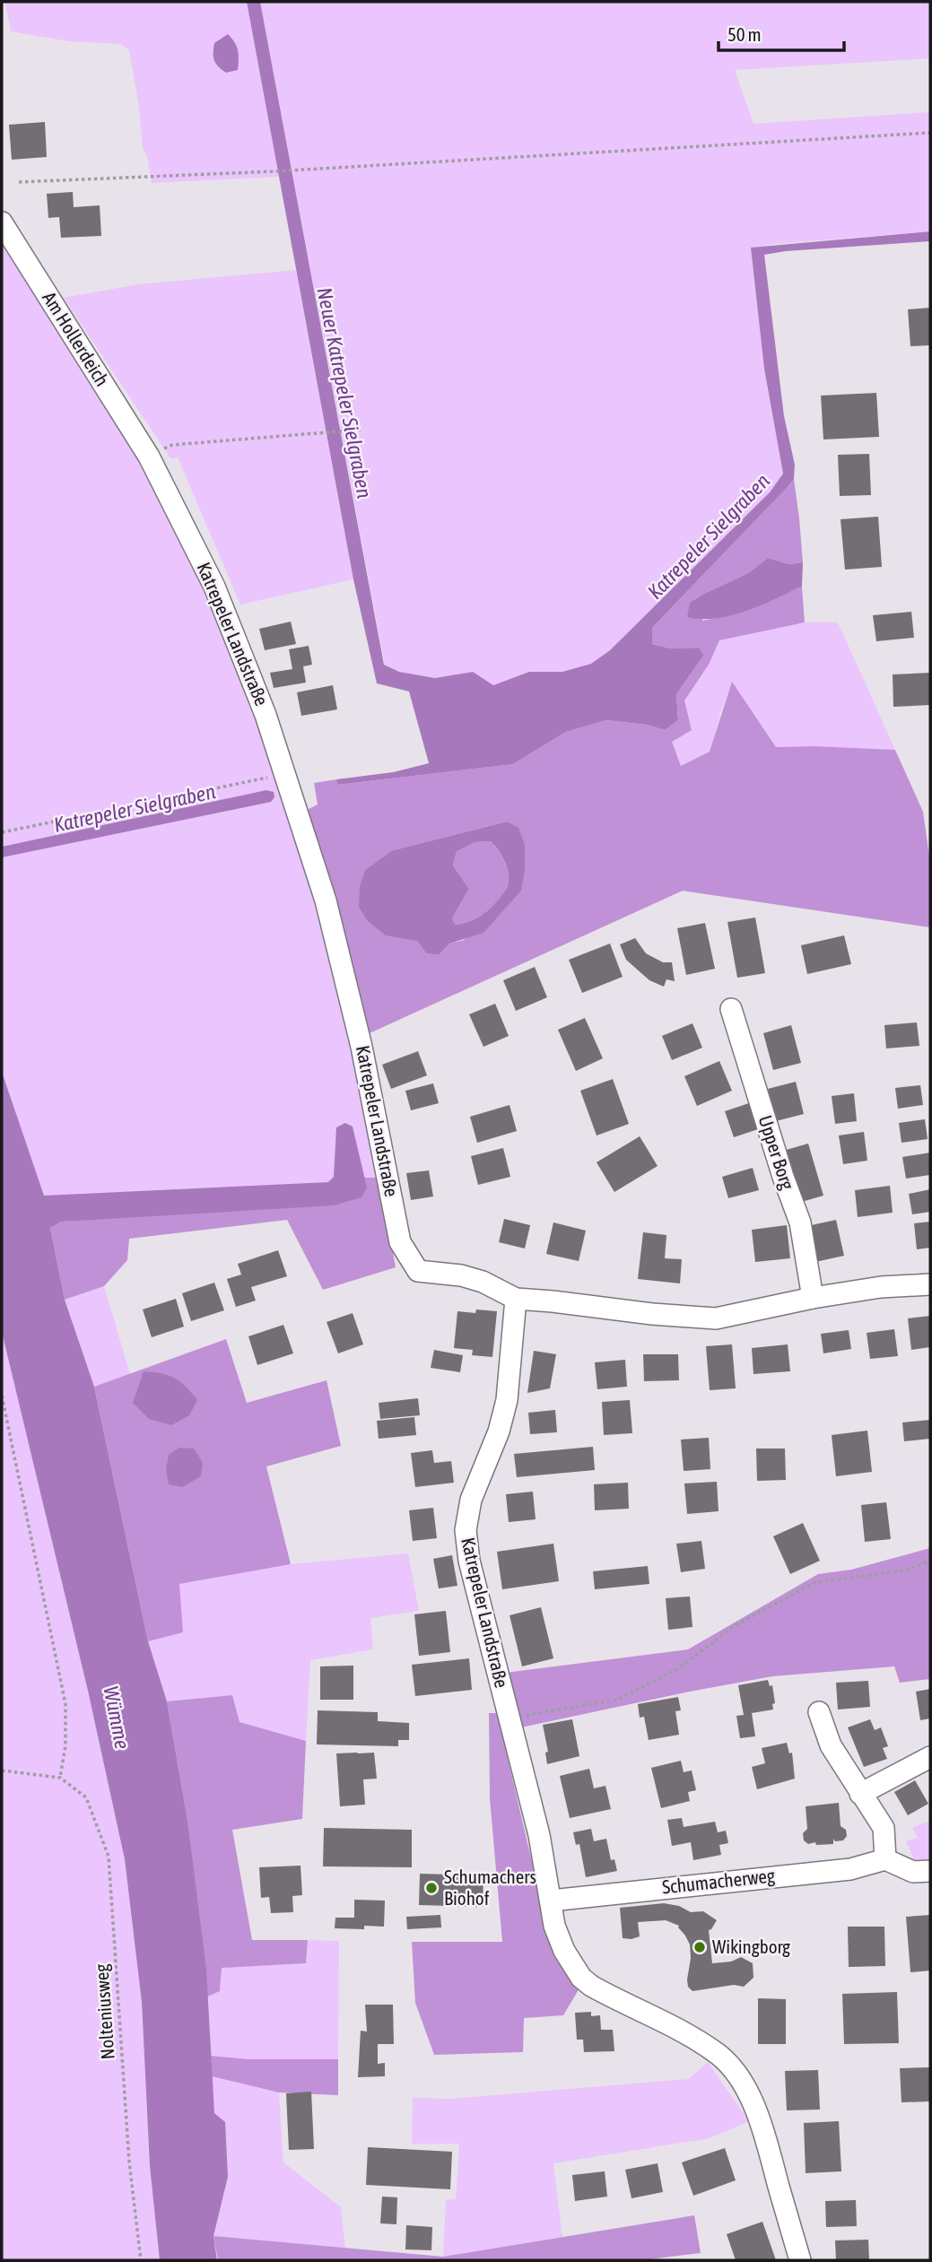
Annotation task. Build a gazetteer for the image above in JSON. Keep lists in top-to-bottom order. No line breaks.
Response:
{"streets":{"street":["Am Hollerdeich","Katrepeler Landstraße","Upper Borg","Schumacherweg"],"path":["Nolteniusweg"]},"crossings":[["Am Hollerdeich","Katrepeler Landstraße"],["Katrepeler Landstraße","Schumacherweg"]],"water":["Neuer Katrepeler Sielgraben","Katrepeler Sielgraben","Wümme"],"places":["Schumachers Biohof","Wikingborg"],"scale_bar":"50 m"}
